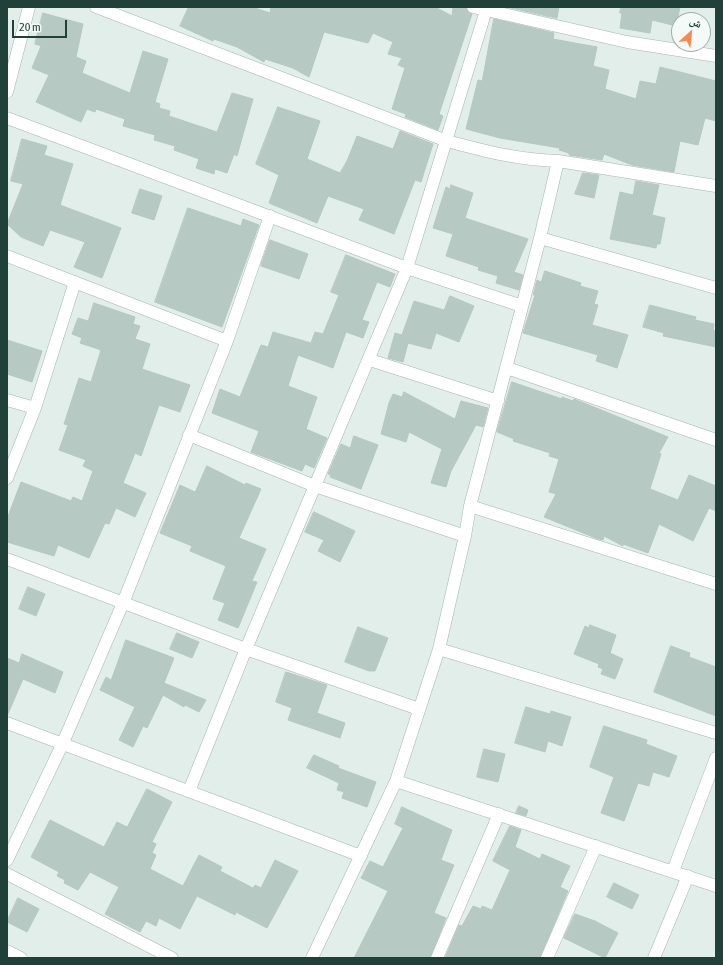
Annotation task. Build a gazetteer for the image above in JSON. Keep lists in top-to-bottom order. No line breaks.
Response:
{"scale_bar":"20 m","north":"top right"}
